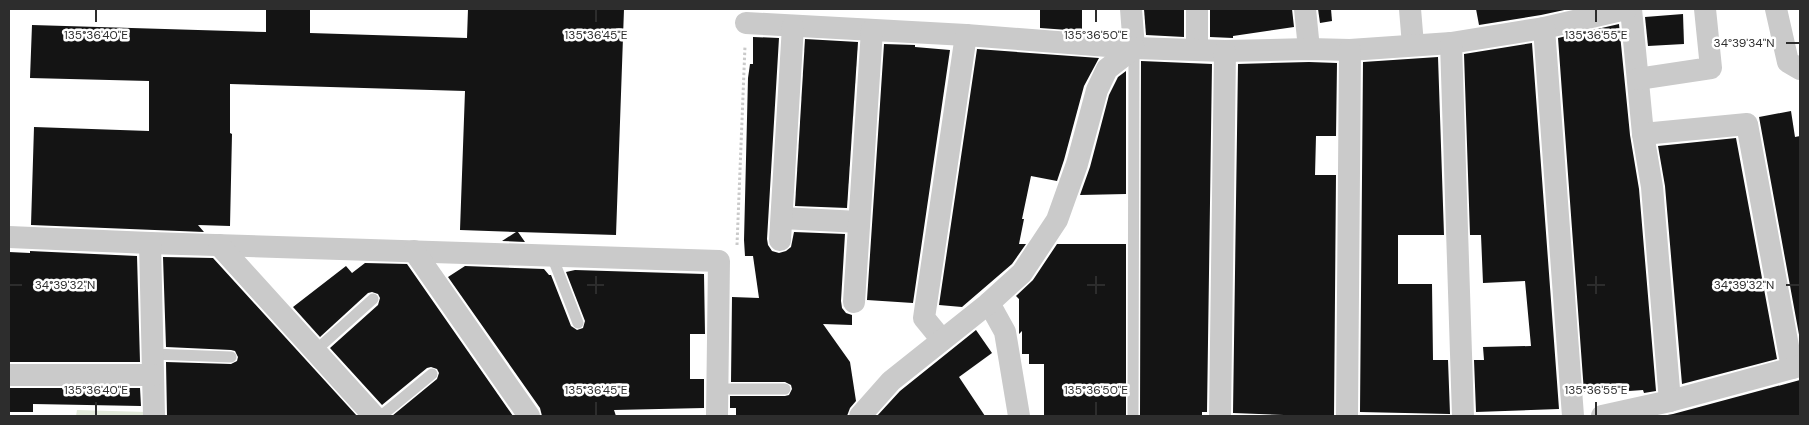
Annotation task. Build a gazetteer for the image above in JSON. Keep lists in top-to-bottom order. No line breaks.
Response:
{"coordinates":["135°36'40\"E","135°36'45\"E","135°36'50\"E","135°36'55\"E","34°39'34\"N","34°39'32\"N"]}
